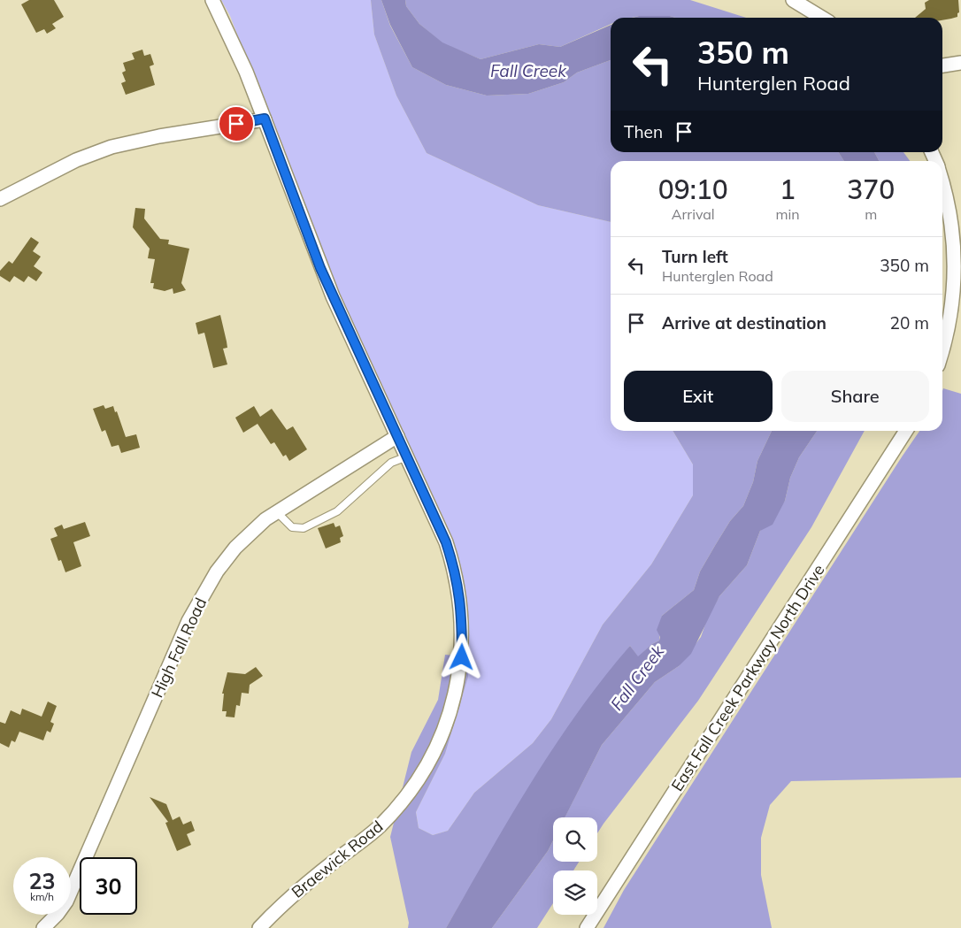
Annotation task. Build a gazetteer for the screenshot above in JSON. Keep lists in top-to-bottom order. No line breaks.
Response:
{"streets":{"street":["High Fall Road","East Fall Creek Parkway North Drive","Braewick Road"]},"crossings":[["High Fall Road","Braewick Road"]],"water":["Fall Creek"],"page":{"turn":["350 m","Hunterglen Road"],"then":"Then","eta":["09:10","Arrival","1","min","370","m"],"list":[{"name":"Turn left","note":"Hunterglen Road","value":"350 m"},{"name":"Arrive at destination","value":"20 m"}],"buttons":["Exit","Share"],"speed":"23 km/h","limit":"30"}}
